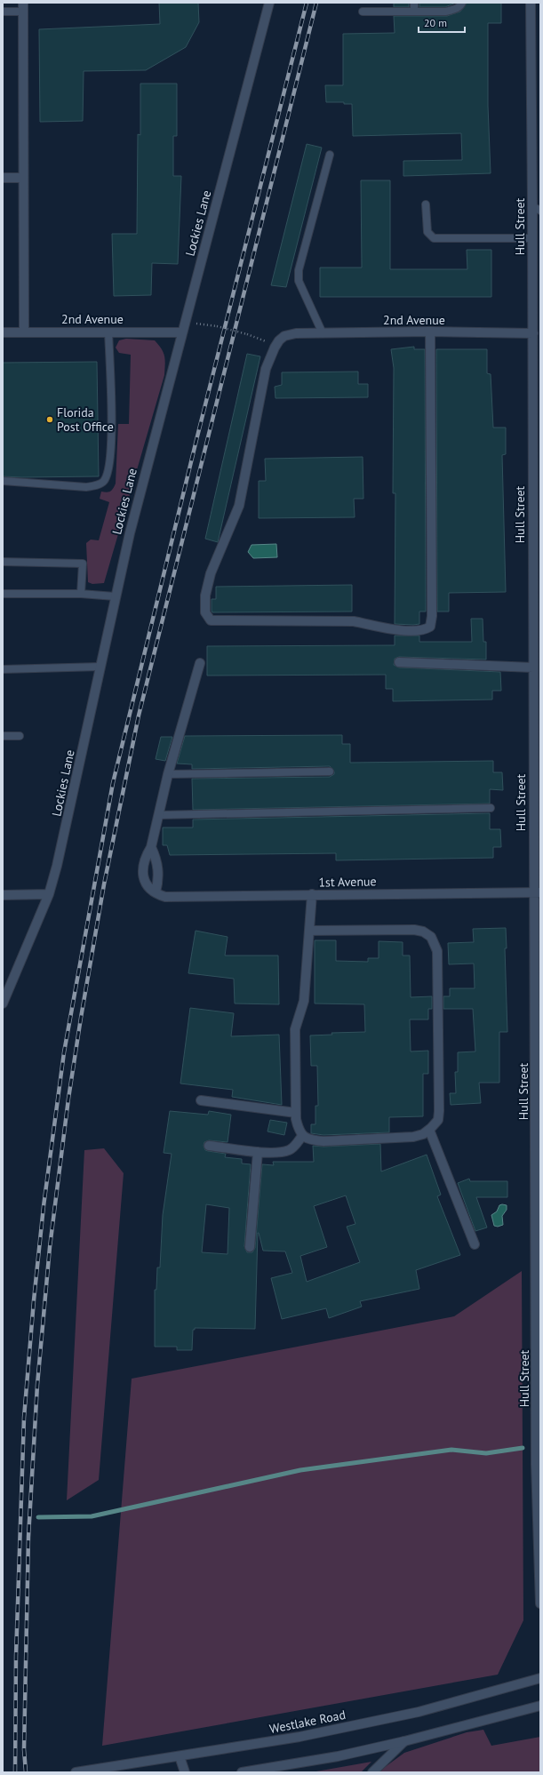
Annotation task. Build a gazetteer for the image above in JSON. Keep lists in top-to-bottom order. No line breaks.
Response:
{"streets":{"street":["Lockies Lane","Hull Street","2nd Avenue","1st Avenue","Westlake Road"]},"crossings":[["Lockies Lane","2nd Avenue"],["Hull Street","2nd Avenue"],["Hull Street","1st Avenue"]],"places":["Florida Post Office"],"scale_bar":"20 m"}
